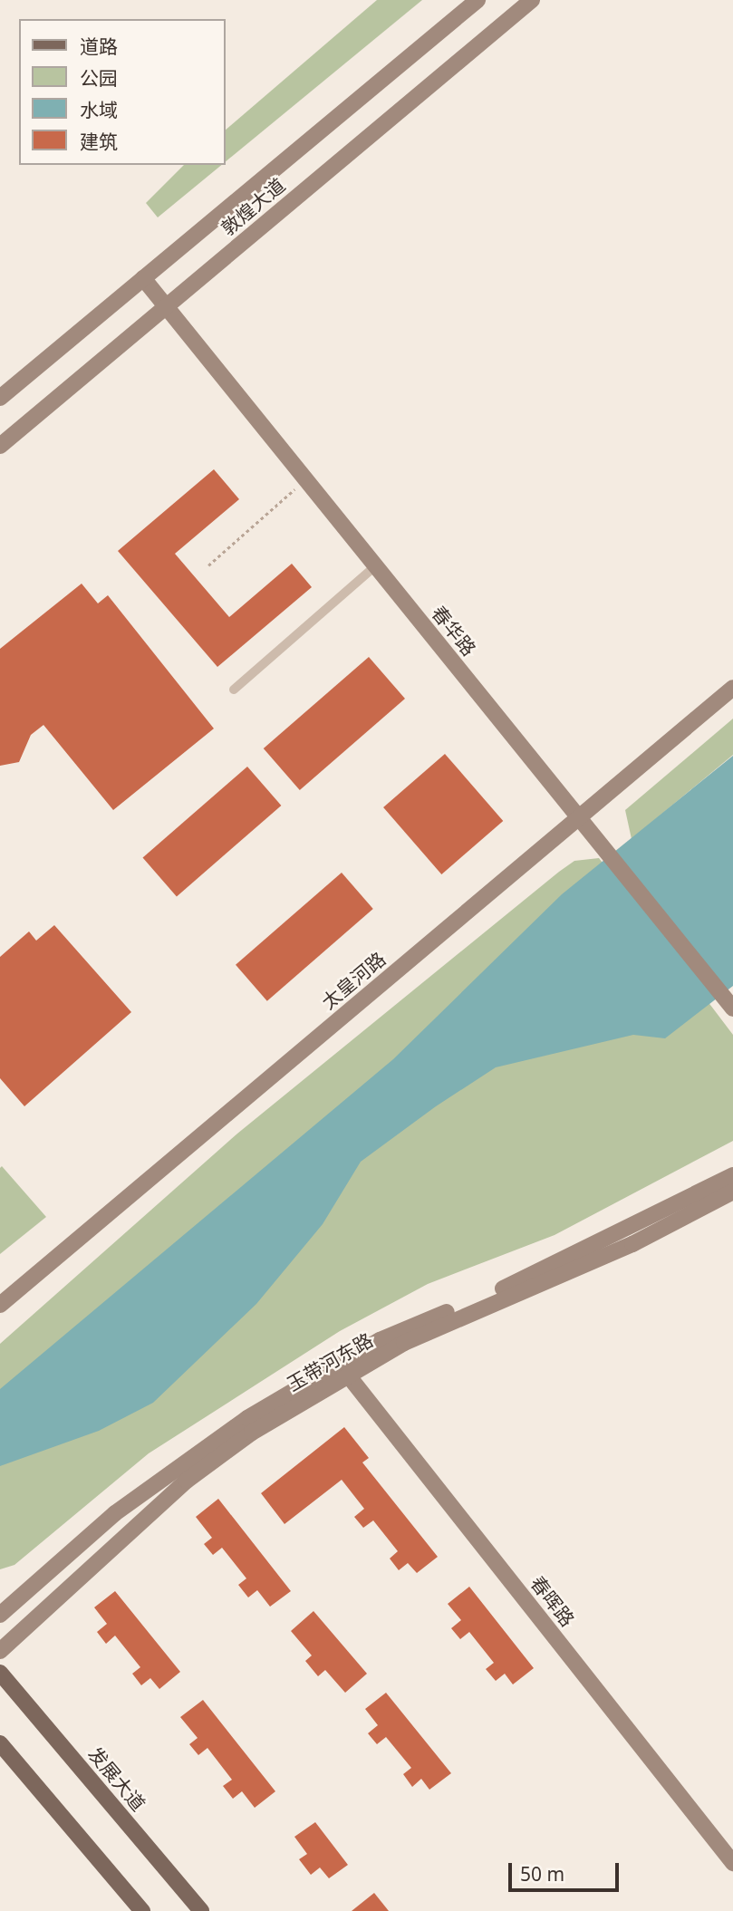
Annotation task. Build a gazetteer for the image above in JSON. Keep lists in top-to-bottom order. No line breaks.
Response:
{"streets":{"main road":["发展大道"],"street":["敦煌大道","春华路","太皇河路","玉带河东路","春晖路"]},"crossings":[["敦煌大道","春华路"],["春华路","太皇河路"],["玉带河东路","春晖路"]],"legend":["道路","公园","水域","建筑"],"scale_bar":"50 m"}
